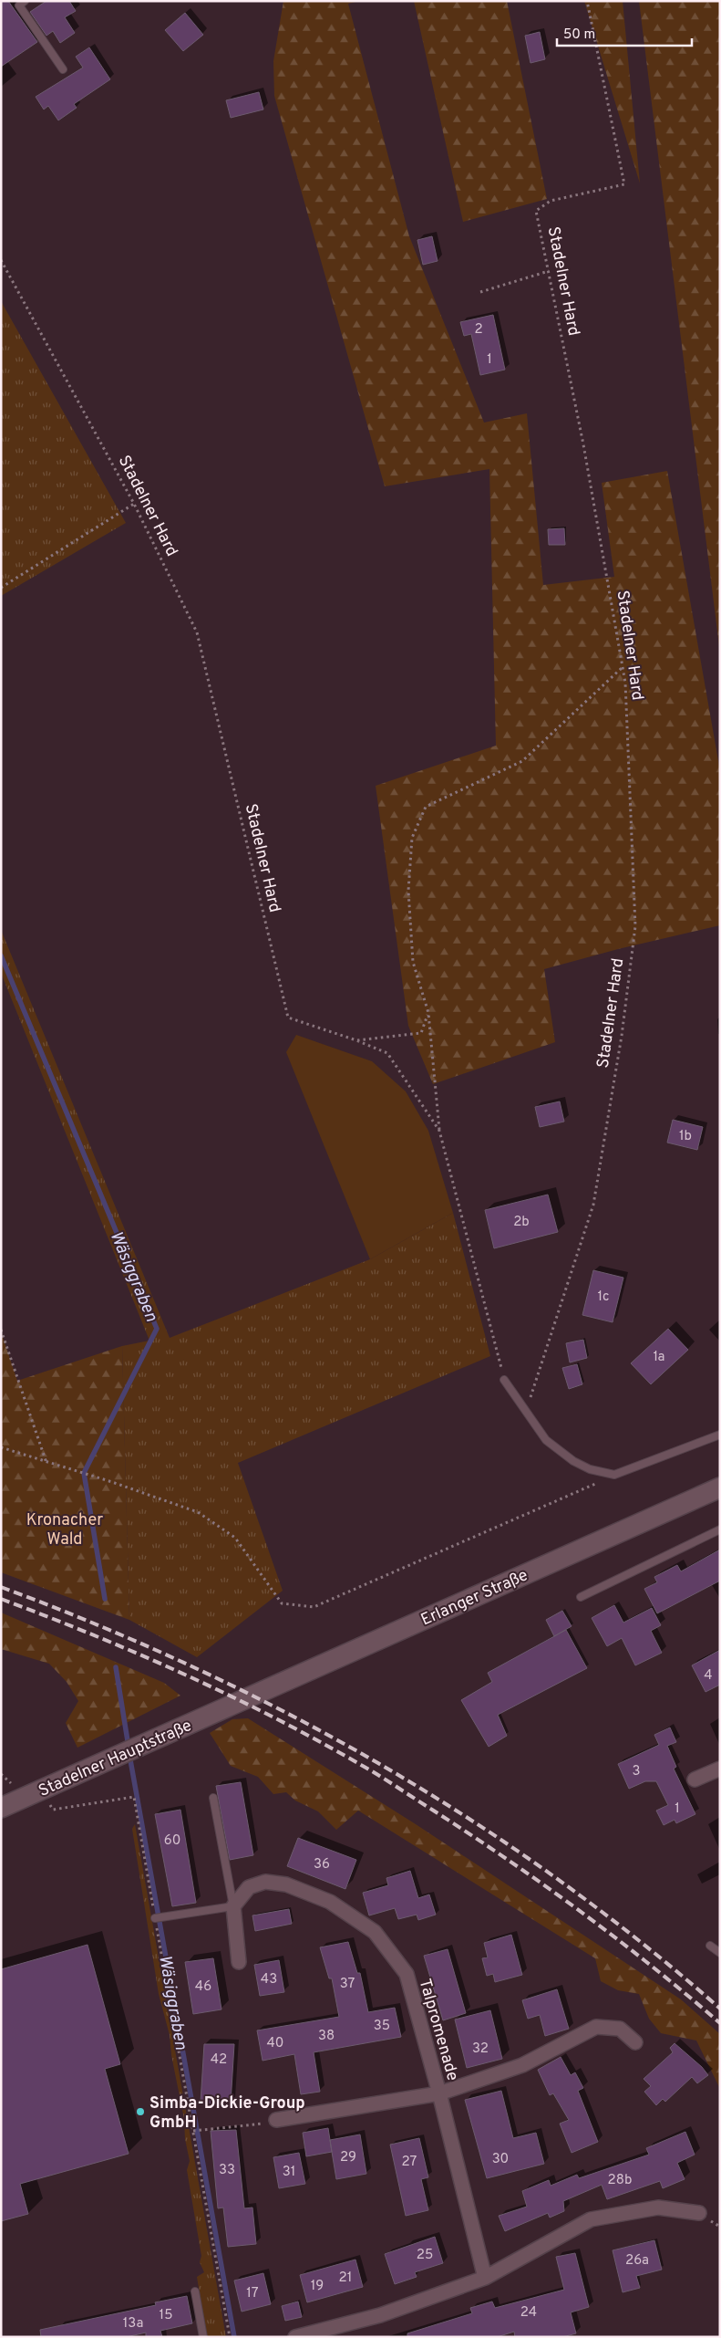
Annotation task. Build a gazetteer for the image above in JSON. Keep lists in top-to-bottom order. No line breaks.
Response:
{"streets":{"main road":["Erlanger Straße","Stadelner Hauptstraße"],"street":["Talpromenade"],"path":["Stadelner Hard"]},"crossings":[["Erlanger Straße","Stadelner Hauptstraße"]],"water":["Wäsiggraben"],"parks":["Kronacher Wald"],"places":["Simba-Dickie-Group GmbH"],"house_numbers":["2","1","1b","2b","1c","1a","4","3","1","60","36","43","37","46","35","38","40","32","42","29","30","27","33","31","28b","25","26a","21","19","17","24","15","13a"],"scale_bar":"50 m"}
